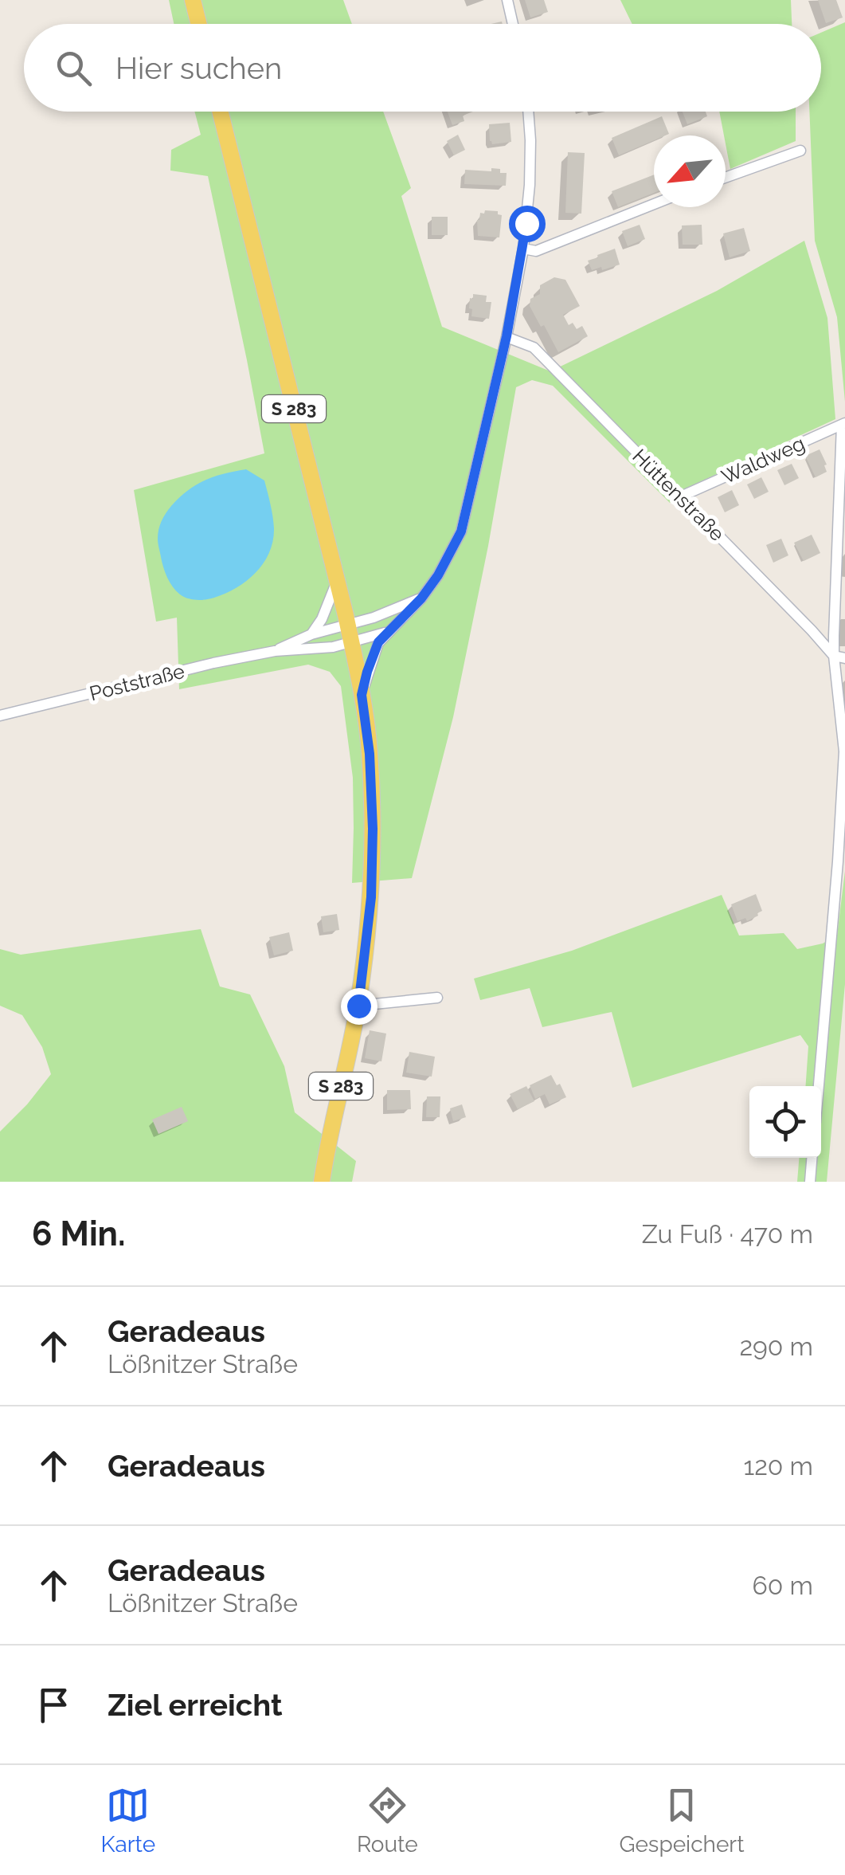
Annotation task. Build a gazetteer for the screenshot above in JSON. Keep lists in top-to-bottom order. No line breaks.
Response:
{"streets":{"main road":["S 283"],"street":["Waldweg","Hüttenstraße","Poststraße"]},"crossings":[["S 283","Poststraße"],["Waldweg","Hüttenstraße"]],"north":"bottom left","page":{"search":"Hier suchen","heading":["6 Min.","Zu Fuß · 470 m"],"list":[["Geradeaus","Lößnitzer Straße","290 m"],["Geradeaus","120 m"],["Geradeaus","Lößnitzer Straße","60 m"],"Ziel erreicht"],"nav":["Karte","Route","Gespeichert"]}}
